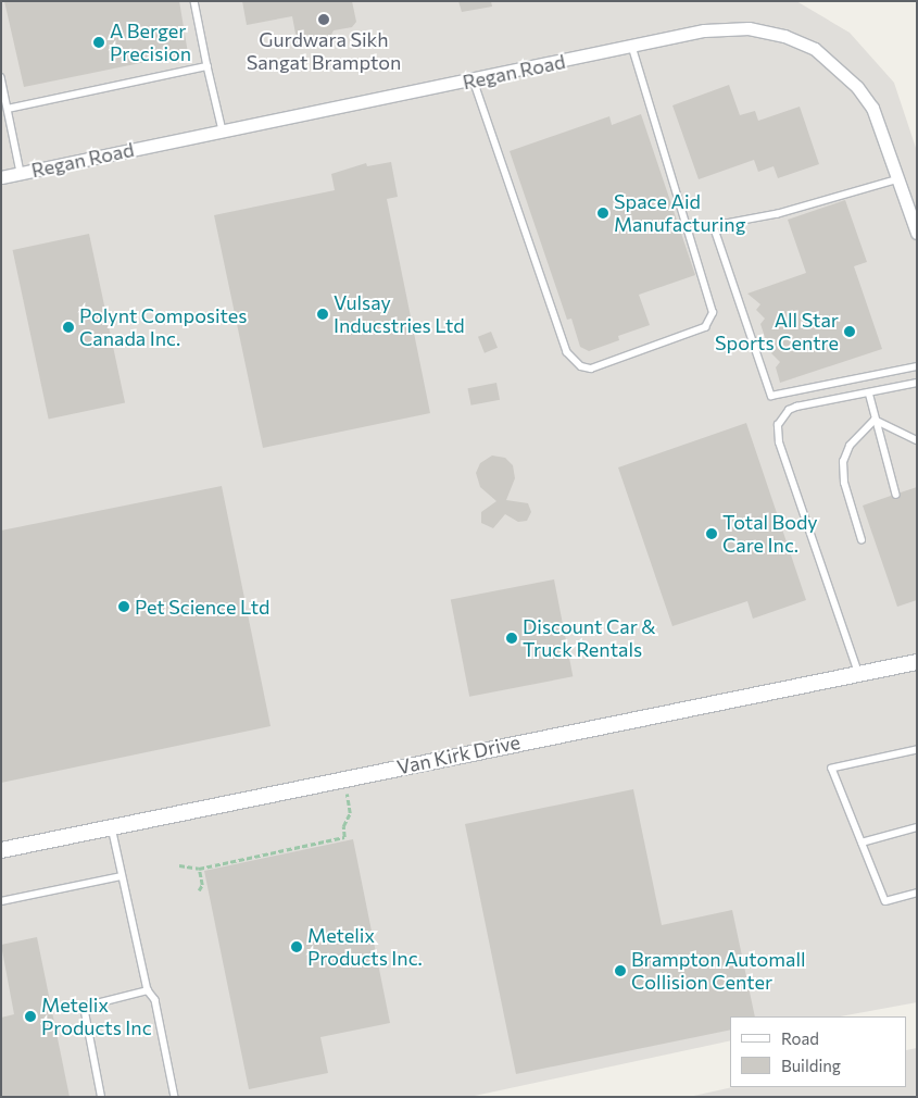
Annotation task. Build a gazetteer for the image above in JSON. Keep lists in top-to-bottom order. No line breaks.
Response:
{"streets":{"street":["Regan Road","Van Kirk Drive"]},"places":["Gurdwara Sikh Sangat Brampton","A Berger Precision","Space Aid Manufacturing","Vulsay Inducstries Ltd","Polynt Composites Canada Inc.","All Star Sports Centre","Total Body Care Inc.","Pet Science Ltd","Discount Car & Truck Rentals","Metelix Products Inc.","Brampton Automall Collision Center","Metelix Products Inc"],"legend":["Road","Building"]}
